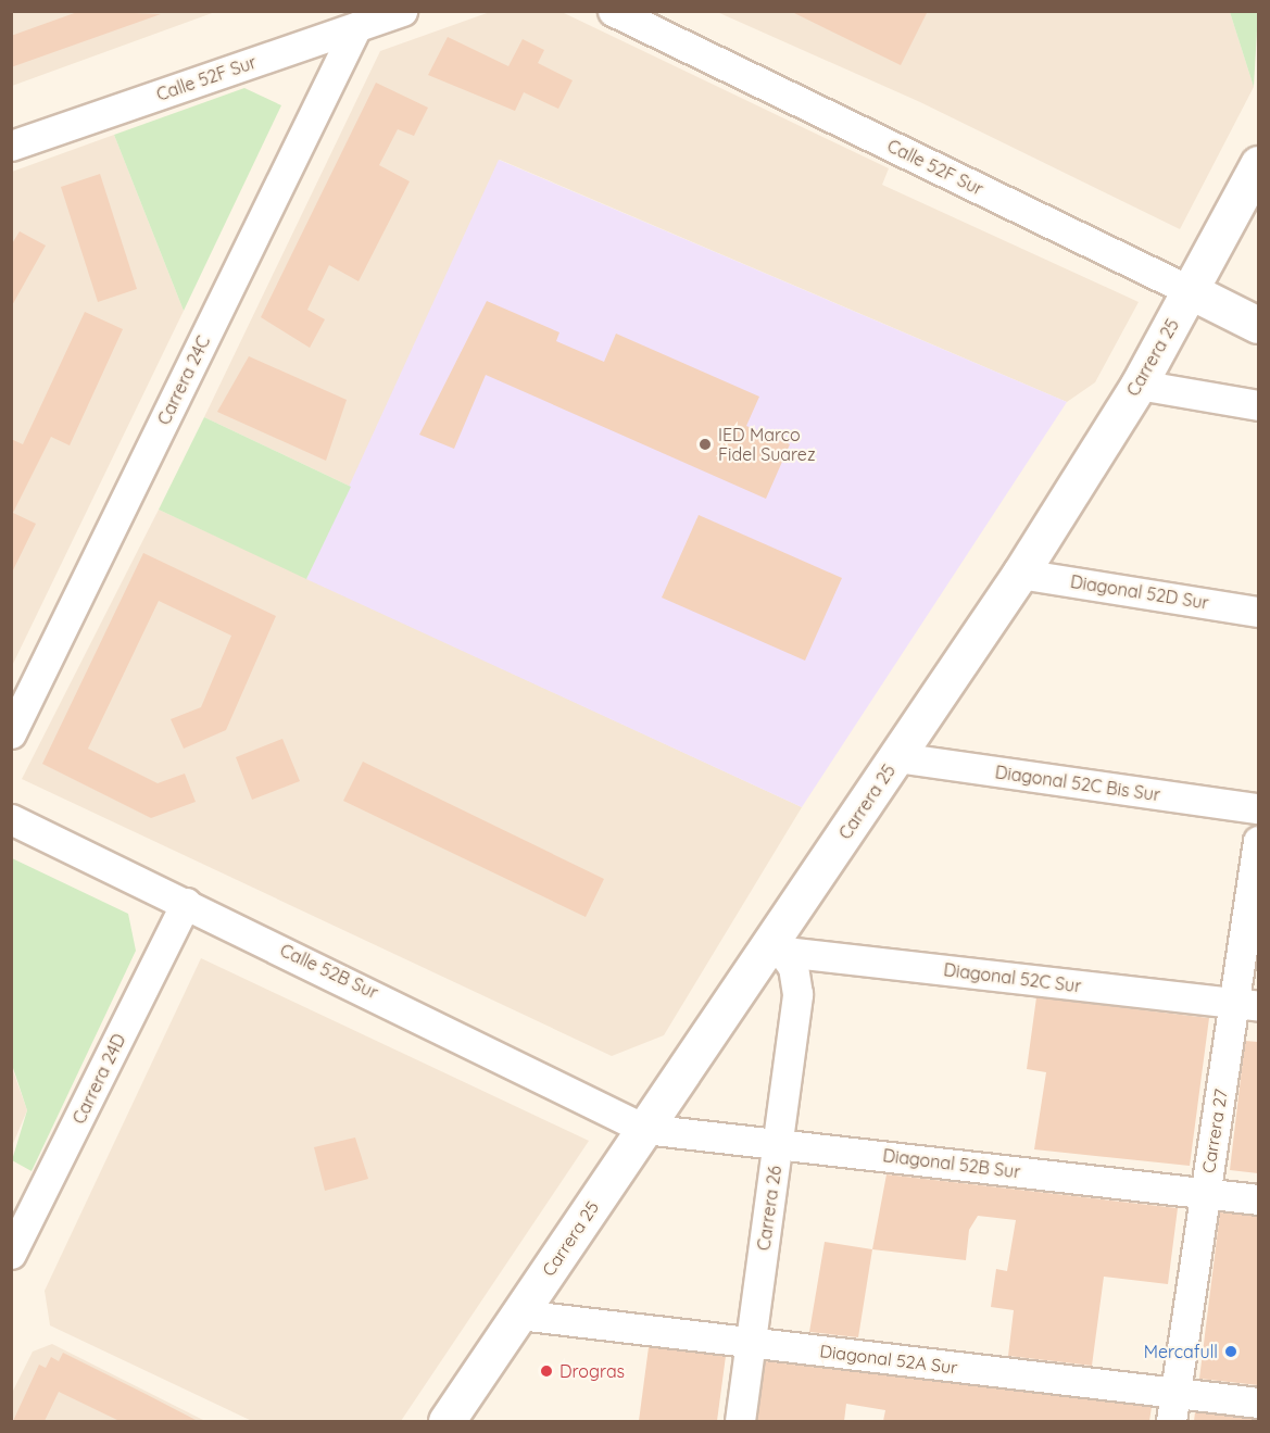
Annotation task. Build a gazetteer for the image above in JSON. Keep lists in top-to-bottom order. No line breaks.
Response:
{"streets":{"street":["Calle 52F Sur","Carrera 25","Carrera 24C","Diagonal 52D Sur","Diagonal 52C Bis Sur","Calle 52B Sur","Diagonal 52C Sur","Carrera 24D","Carrera 27","Diagonal 52B Sur","Carrera 26","Diagonal 52A Sur"]},"crossings":[["Calle 52F Sur","Carrera 25"],["Calle 52F Sur","Carrera 24C"],["Carrera 25","Diagonal 52D Sur"],["Carrera 25","Diagonal 52C Bis Sur"],["Carrera 25","Calle 52B Sur"],["Carrera 25","Diagonal 52C Sur"],["Carrera 25","Diagonal 52B Sur"],["Carrera 25","Carrera 26"],["Carrera 25","Diagonal 52A Sur"],["Calle 52B Sur","Carrera 24D"],["Calle 52B Sur","Diagonal 52B Sur"],["Diagonal 52C Sur","Carrera 27"],["Diagonal 52C Sur","Carrera 26"],["Carrera 27","Diagonal 52B Sur"],["Carrera 27","Diagonal 52A Sur"],["Diagonal 52B Sur","Carrera 26"],["Carrera 26","Diagonal 52A Sur"]],"places":["IED Marco Fidel Suarez","Mercafull","Drogras"]}
